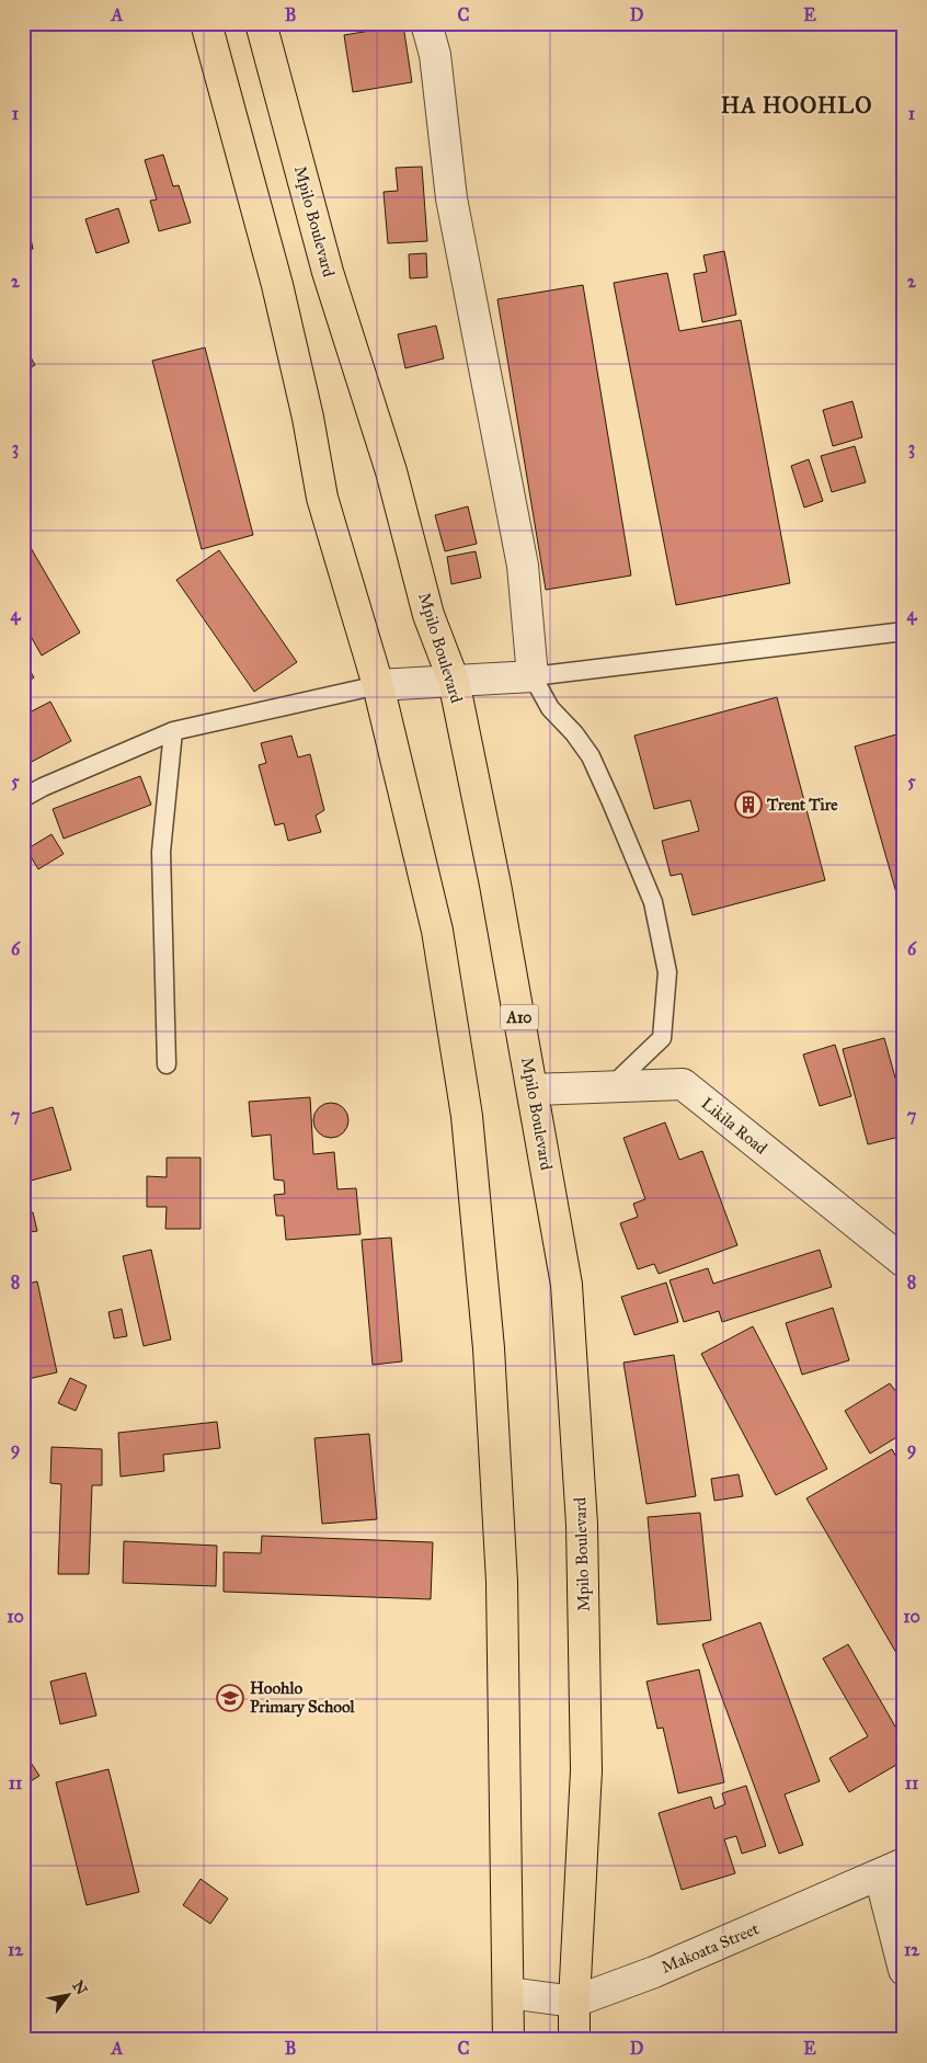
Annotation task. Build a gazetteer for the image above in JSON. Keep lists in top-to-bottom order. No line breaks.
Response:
{"streets":{"highway":["Mpilo Boulevard","A10"],"street":["Likila Road","Makoata Street"]},"crossings":[["Mpilo Boulevard","Likila Road"],["Mpilo Boulevard","Makoata Street"]],"districts":["HA HOOHLO"],"places":{"building":["Trent Tire"],"school or university":["Hoohlo Primary School"]},"north":"top right","grid":{"columns":["A","B","C","D","E"],"rows":["1","2","3","4","5","6","7","8","9","10","11","12"]}}
